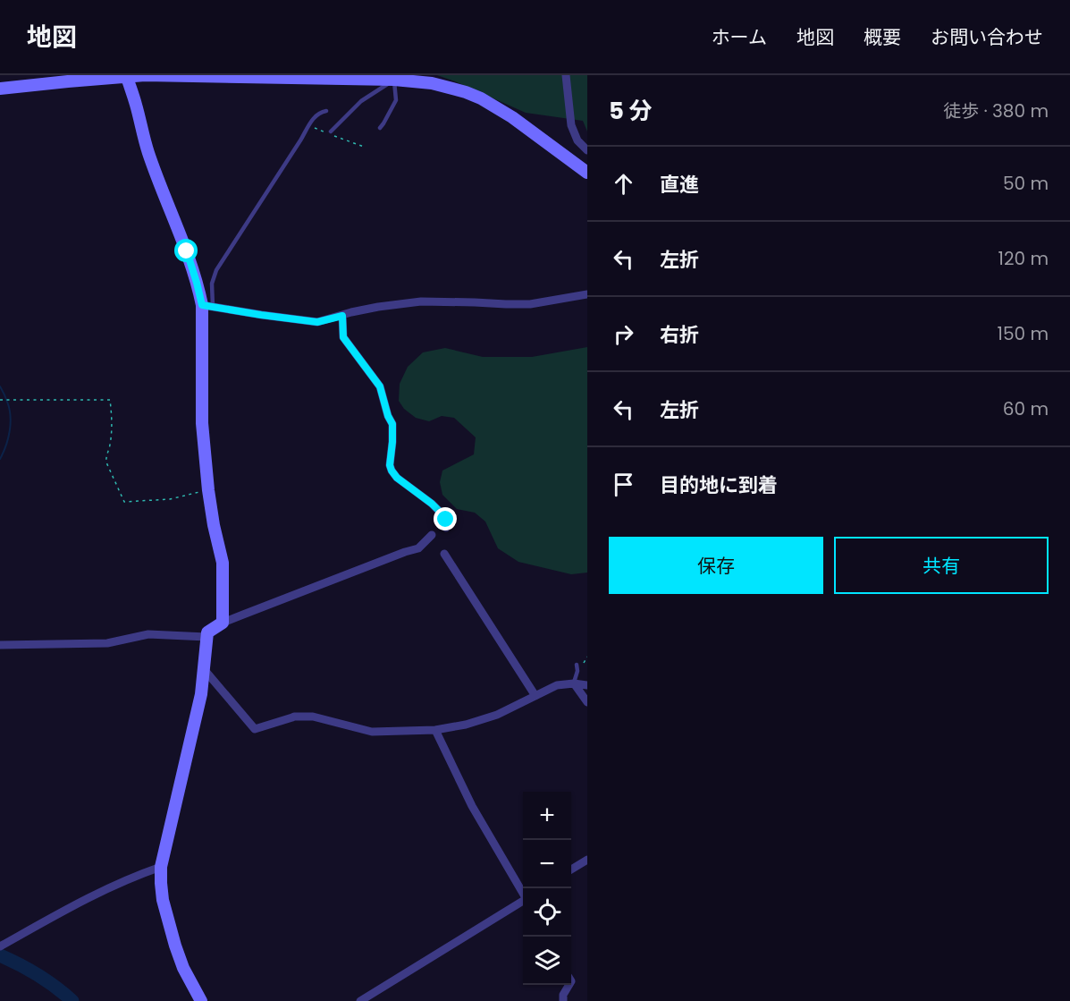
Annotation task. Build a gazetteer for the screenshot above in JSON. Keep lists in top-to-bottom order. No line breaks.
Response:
{"page":{"header":"地図","nav":["ホーム","地図","概要","お問い合わせ"],"heading":["5 分","徒歩 · 380 m"],"list":[["直進","50 m"],["左折","120 m"],["右折","150 m"],["左折","60 m"],"目的地に到着"],"buttons":["保存","共有"],"map_buttons":["+","−"]}}
